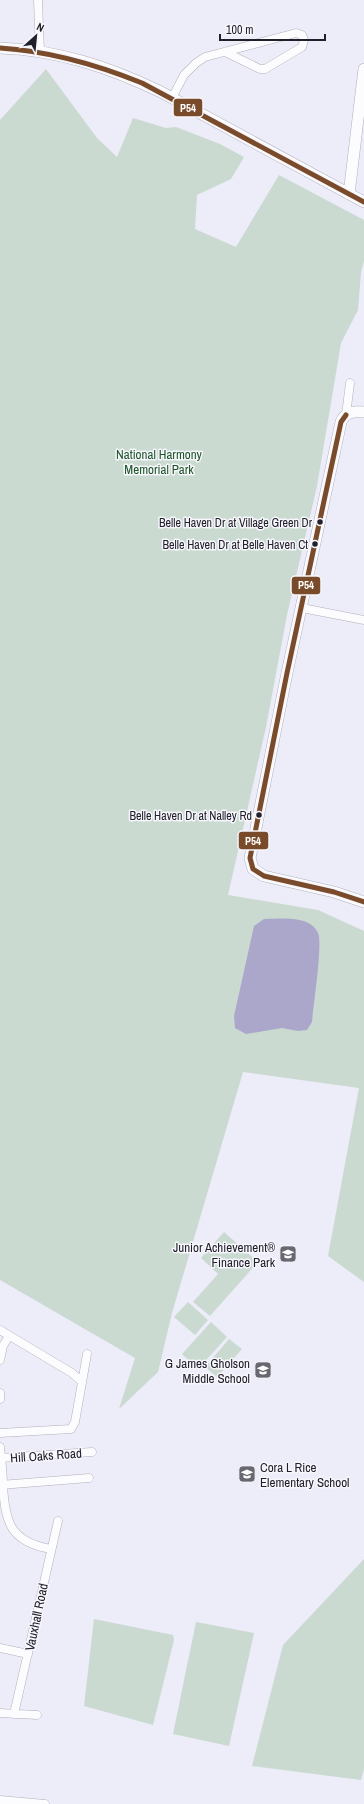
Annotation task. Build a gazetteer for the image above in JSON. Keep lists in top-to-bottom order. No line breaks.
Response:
{"streets":{"street":["Hill Oaks Road","Vauxhall Road"]},"parks":["National Harmony Memorial Park"],"places":{"other":["Belle Haven Dr at Village Green Dr","Belle Haven Dr at Belle Haven Ct","Belle Haven Dr at Nalley Rd"],"school or university":["Junior Achievement® Finance Park","G James Gholson Middle School","Cora L Rice Elementary School"]},"lines":["transit line P54"],"scale_bar":"100 m","north":"top right"}
